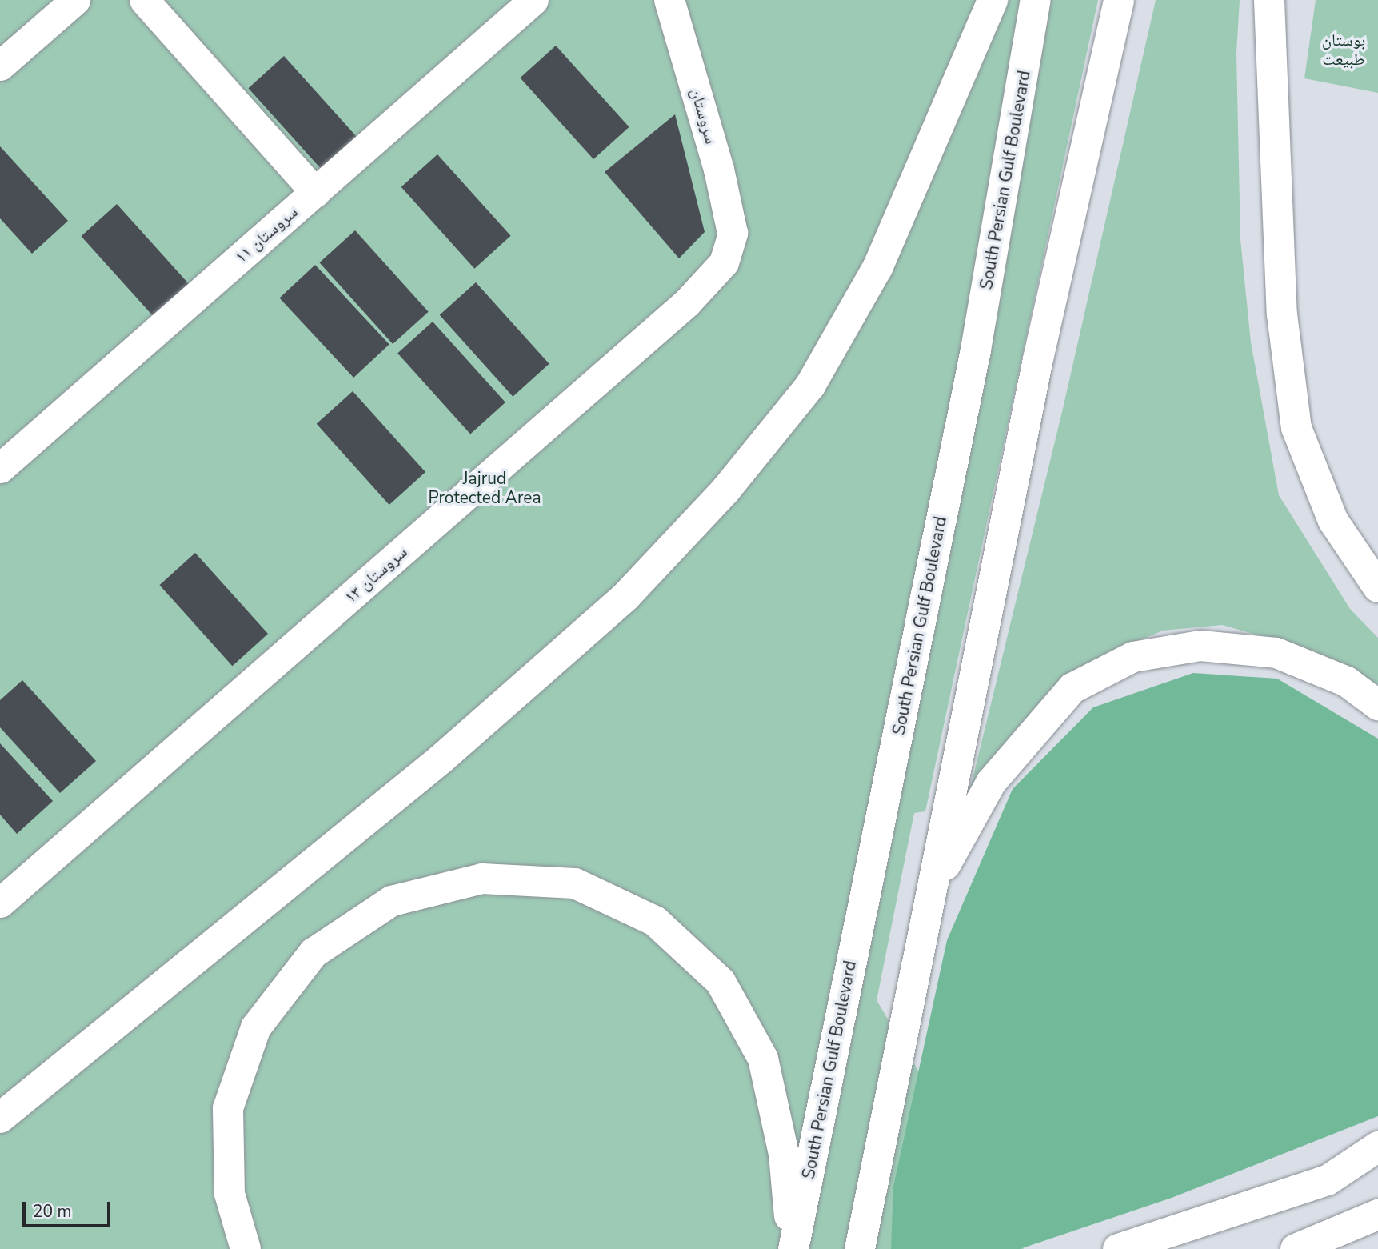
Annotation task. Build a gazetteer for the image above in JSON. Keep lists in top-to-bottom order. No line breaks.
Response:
{"streets":{"main road":["سروستان","South Persian Gulf Boulevard"],"street":["سروستان ۱۱","سروستان ۱۳"]},"crossings":[["سروستان","سروستان ۱۳"]],"parks":["بوستان طبیعت","Jajrud Protected Area"],"scale_bar":"20 m"}
